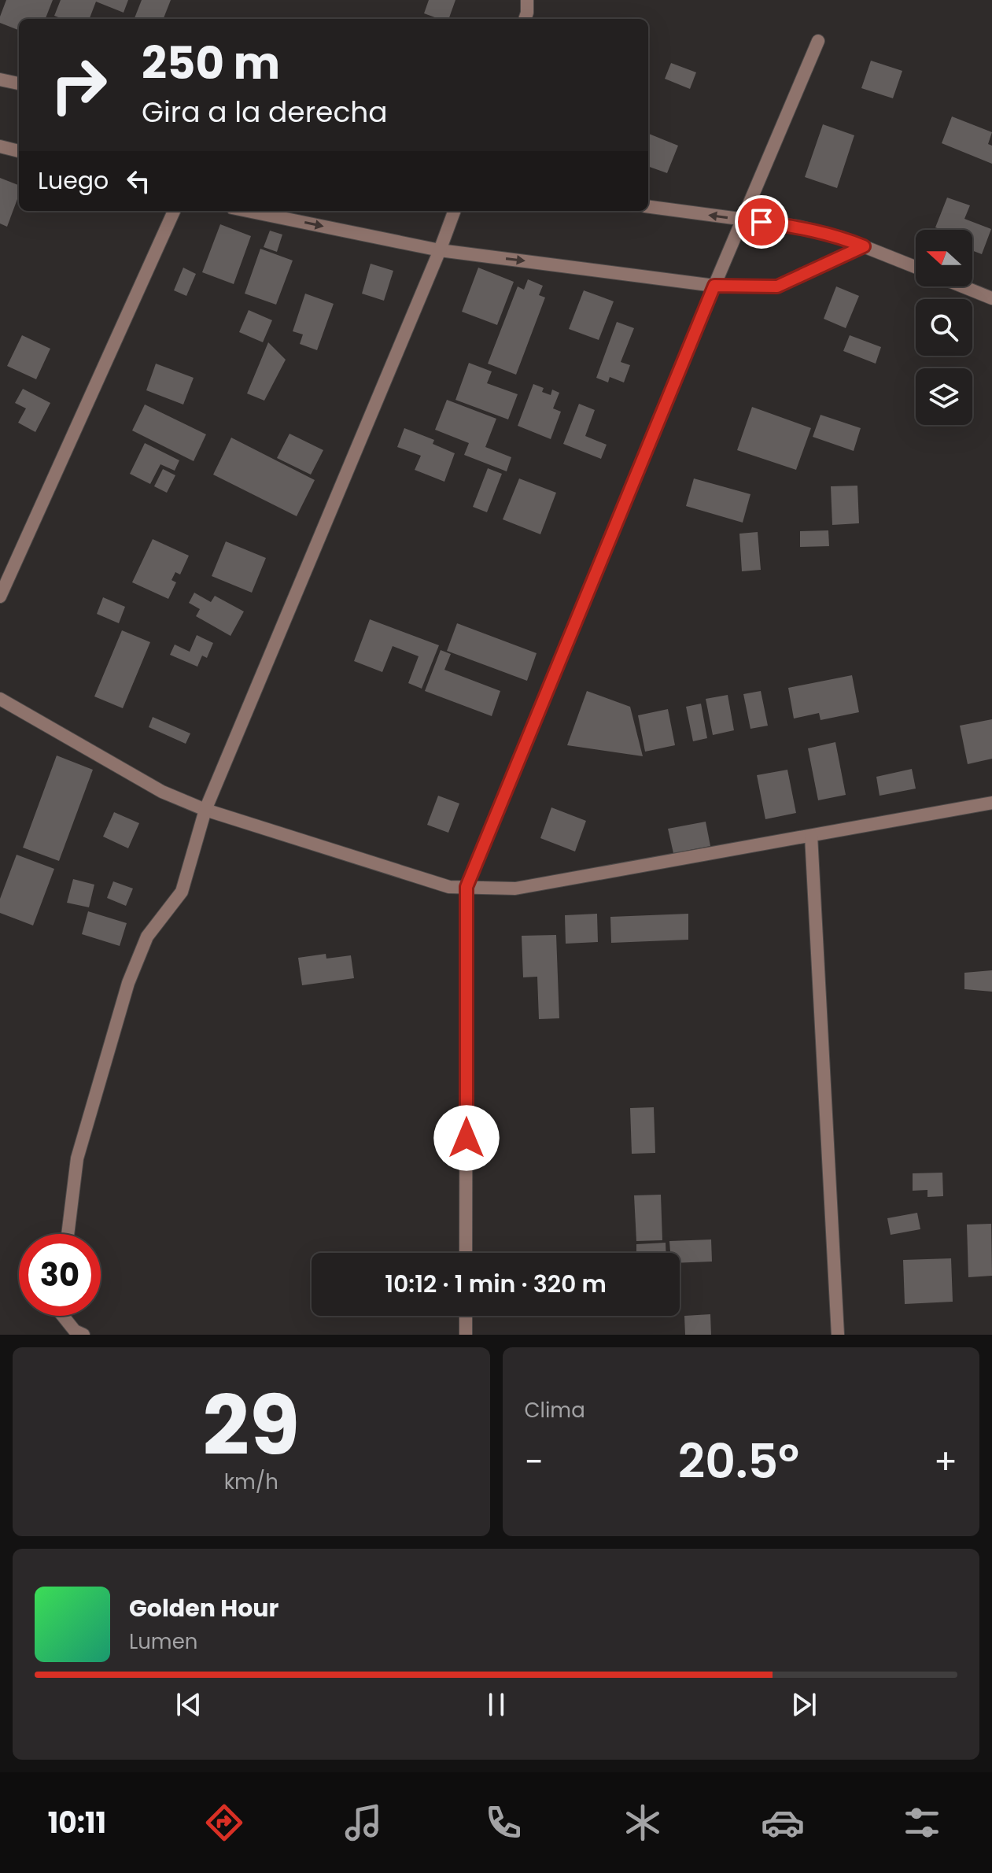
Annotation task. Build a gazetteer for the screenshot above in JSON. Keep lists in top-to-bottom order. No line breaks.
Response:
{"north":"left","page":{"turn":["250 m","Gira a la derecha"],"then":"Luego","limit":"30","trip":"10:12 · 1 min · 320 m","tile":[["29","km/h"],"Clima"],"heat":["−","20.5°","+"],"song":["Golden Hour","Lumen"],"tabs":"10:11"}}
